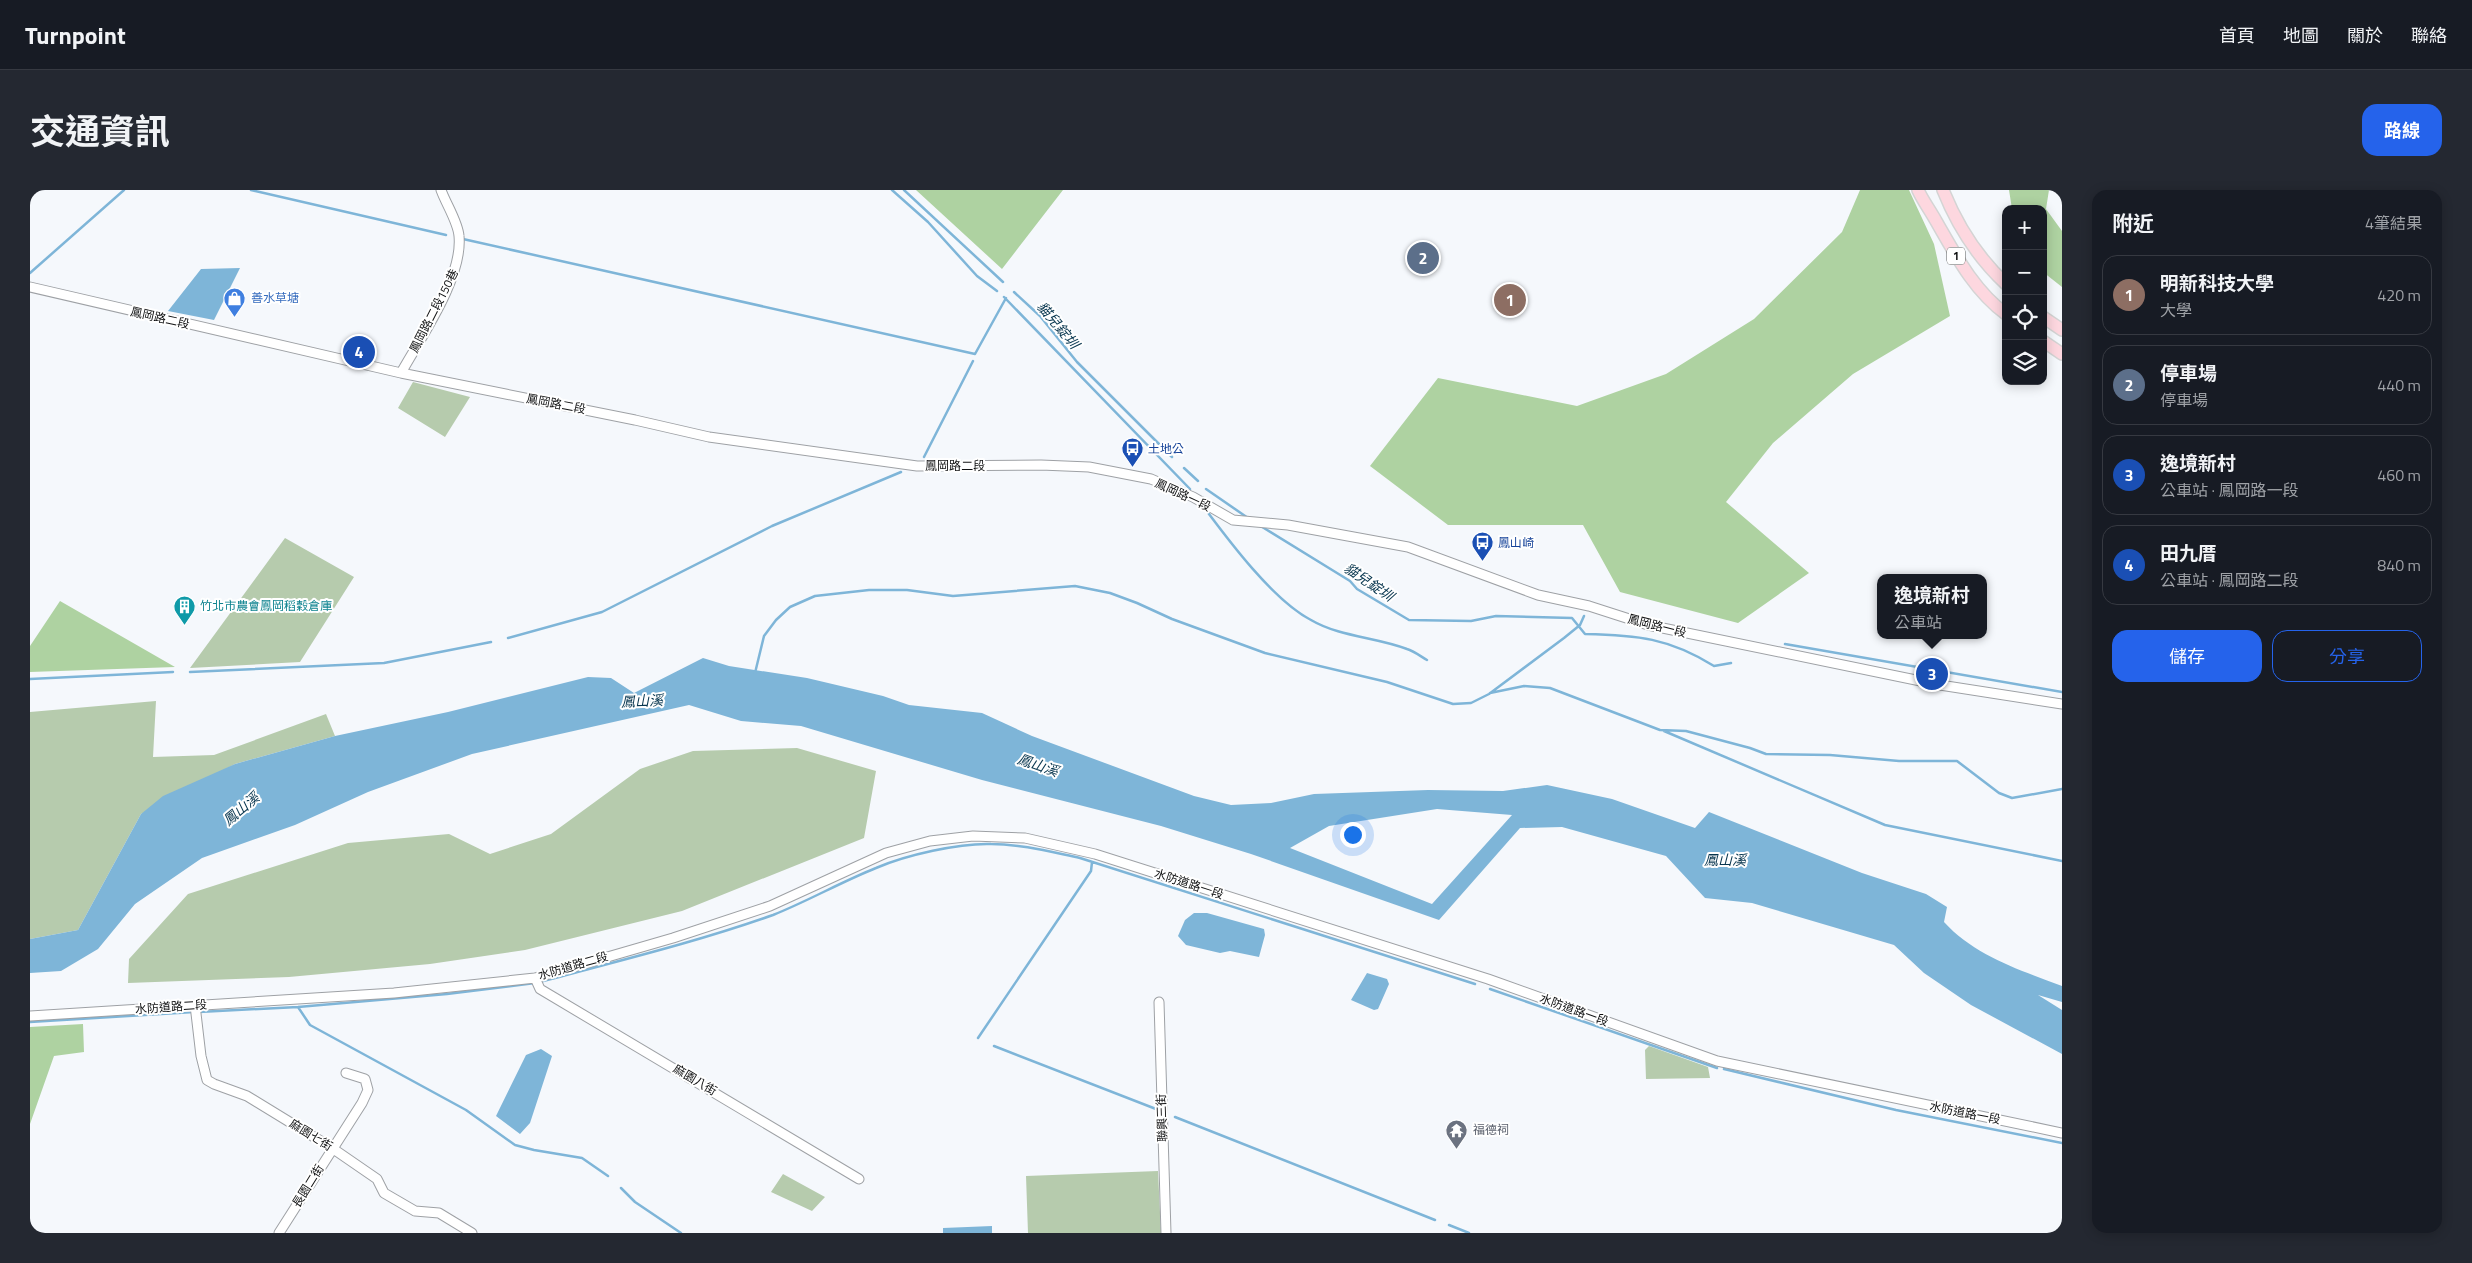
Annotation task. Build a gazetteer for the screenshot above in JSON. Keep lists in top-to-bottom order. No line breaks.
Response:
{"streets":{"main road":["1"],"street":["鳳岡路二段150巷","鳳岡路二段","鳳岡路一段","水防道路一段","水防道路二段","麻園八街","聯興三街","麻園七街","長園二街"]},"crossings":[["鳳岡路二段150巷","鳳岡路二段"],["鳳岡路二段","鳳岡路一段"],["水防道路一段","水防道路二段"],["水防道路二段","麻園八街"],["水防道路二段","麻園七街"],["麻園七街","長園二街"]],"water":["貓兒錠圳","鳳山溪"],"places":{"shop":["善水草塘"],"bus stop":["土地公","鳳山崎"],"building":["竹北市農會鳳岡稻穀倉庫"],"temple":["福德祠"]},"page":{"header":"Turnpoint","nav":["首頁","地圖","關於","聯絡"],"title":"交通資訊","buttons":["路線",["儲存","分享"]],"heading":["附近","4筆結果"],"map_buttons":["+","−"],"pins":["2","1","4","3"],"list":[{"mark":"1","name":"明新科技大學","note":"大學","value":"420 m"},{"mark":"2","name":"停車場","note":"停車場","value":"440 m"},{"mark":"3","name":"逸境新村","note":"公車站 · 鳳岡路一段","value":"460 m"},{"mark":"4","name":"田九厝","note":"公車站 · 鳳岡路二段","value":"840 m"}],"popup":["逸境新村","公車站"]}}
